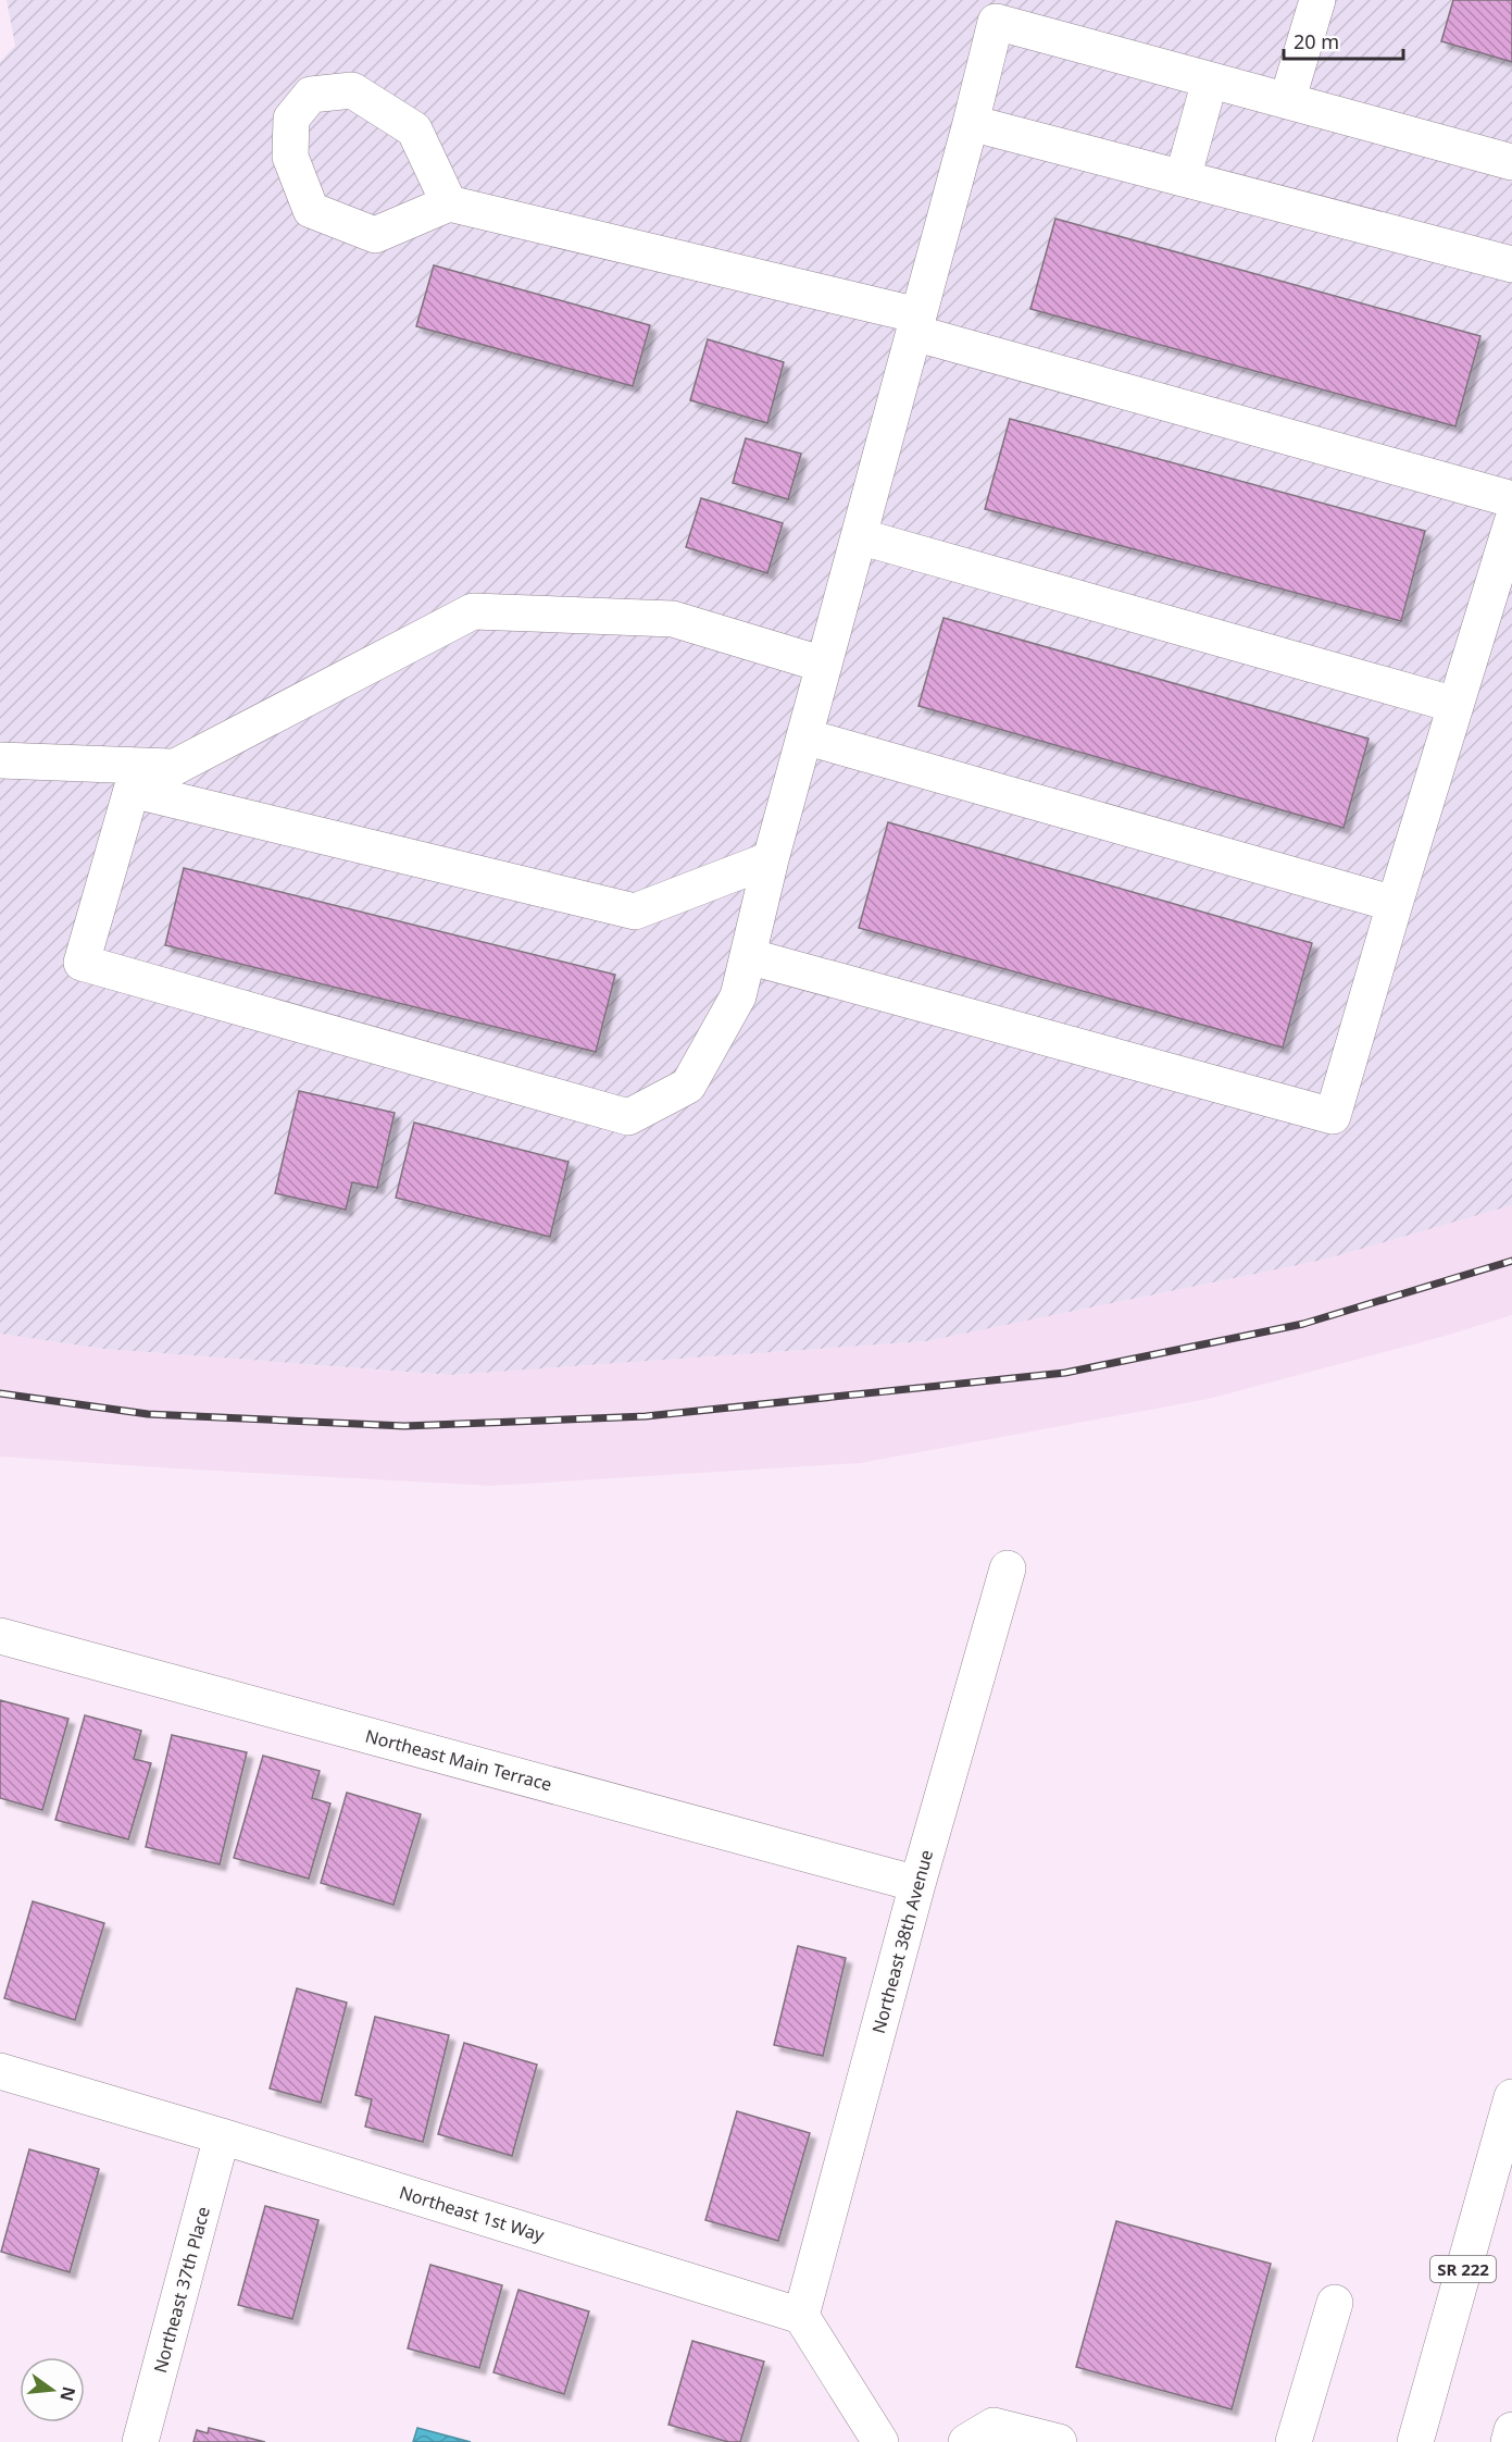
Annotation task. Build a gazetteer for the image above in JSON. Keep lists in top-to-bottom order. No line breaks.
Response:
{"streets":{"street":["Northeast Main Terrace","Northeast 38th Avenue","Northeast 1st Way","SR 222","Northeast 37th Place"]},"crossings":[["Northeast Main Terrace","Northeast 38th Avenue"],["Northeast 38th Avenue","Northeast 1st Way"],["Northeast 1st Way","Northeast 37th Place"]],"scale_bar":"20 m","north":"right"}
